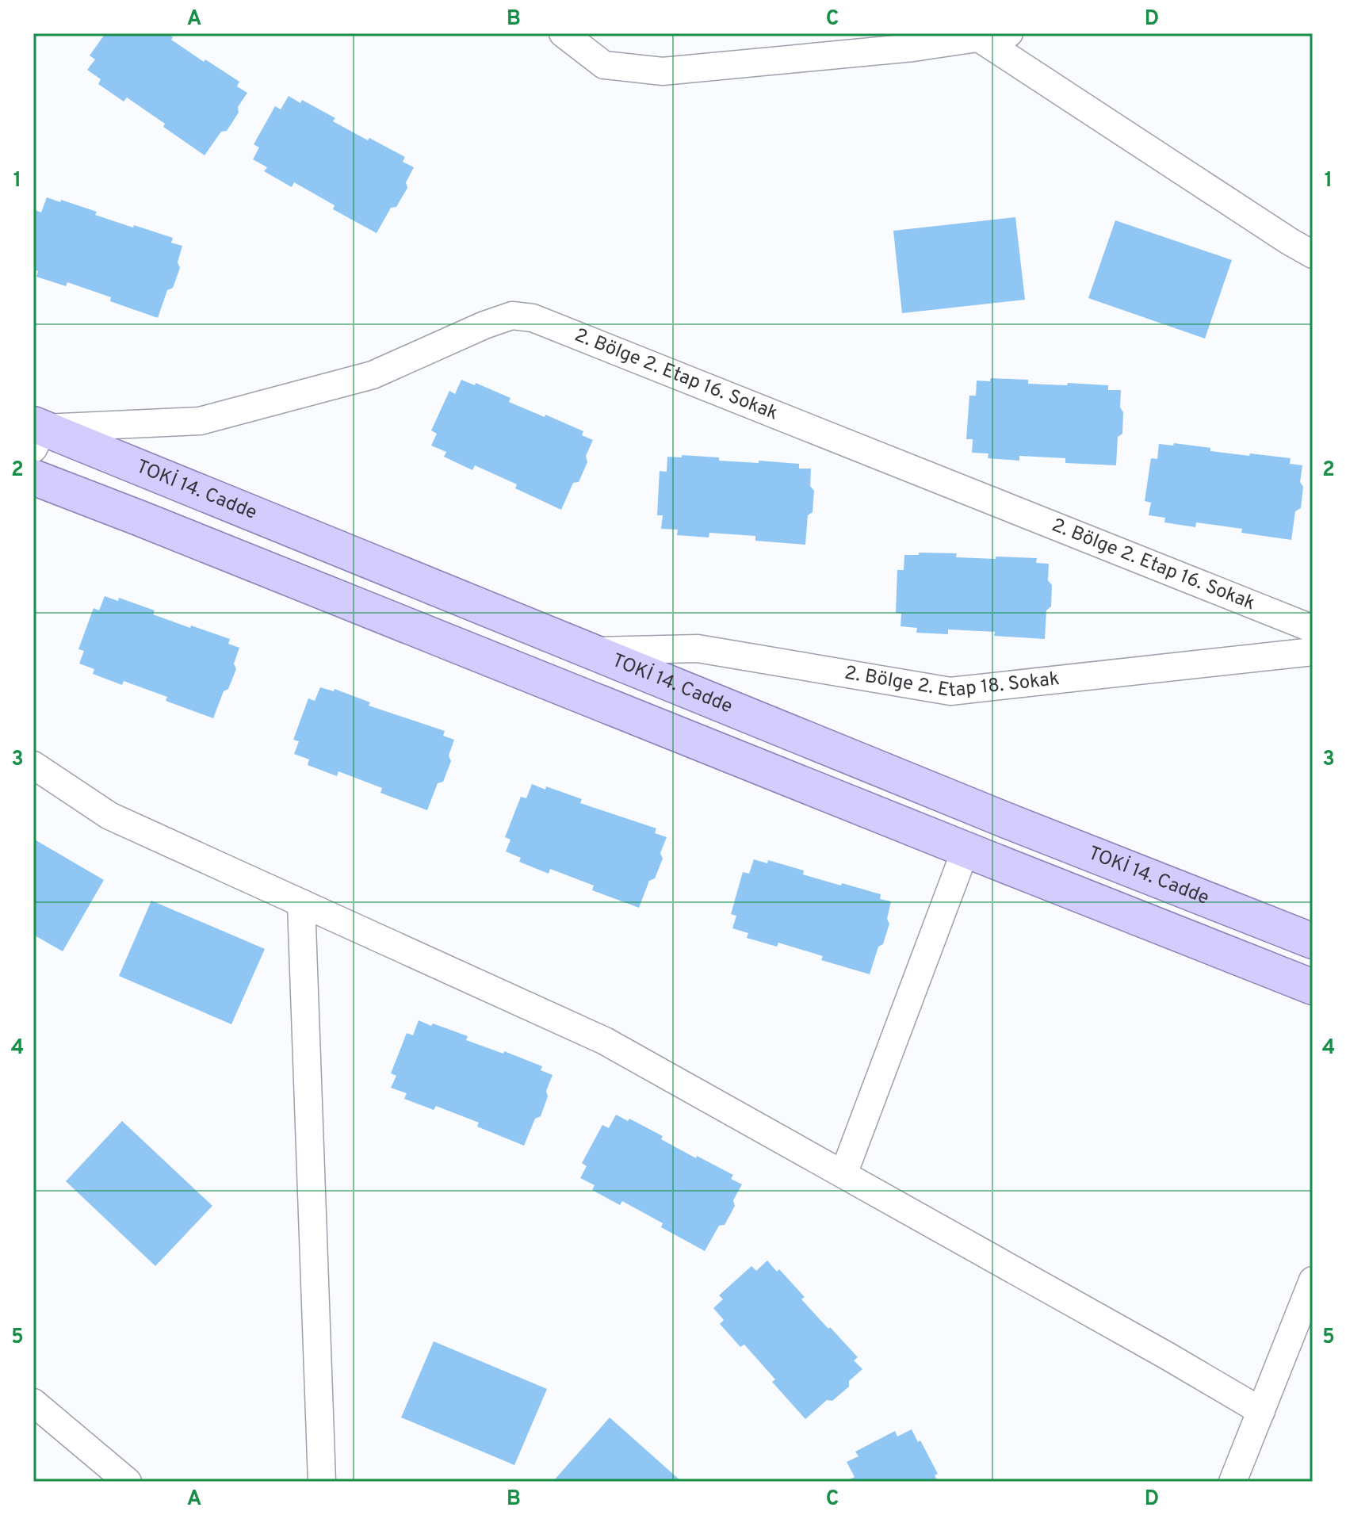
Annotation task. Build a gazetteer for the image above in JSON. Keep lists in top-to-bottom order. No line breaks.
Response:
{"streets":{"main road":["TOKİ 14. Cadde"],"street":["2. Bölge 2. Etap 16. Sokak","2. Bölge 2. Etap 18. Sokak"]},"crossings":[["2. Bölge 2. Etap 16. Sokak","TOKİ 14. Cadde"],["TOKİ 14. Cadde","2. Bölge 2. Etap 18. Sokak"]],"grid":{"columns":["A","B","C","D"],"rows":["1","2","3","4","5"]}}
